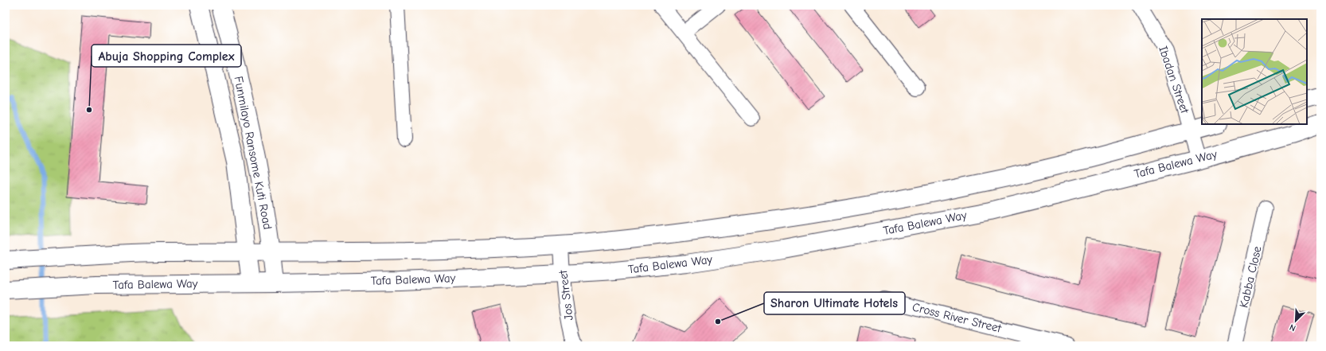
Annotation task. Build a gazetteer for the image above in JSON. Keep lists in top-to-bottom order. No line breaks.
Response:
{"streets":{"main road":["Funmilayo Ransome Kuti Road","Tafa Balewa Way"],"street":["Ibadan Street","Kabba Close","Jos Street","Cross River Street"]},"crossings":[["Ibadan Street","Tafa Balewa Way"],["Funmilayo Ransome Kuti Road","Tafa Balewa Way"],["Tafa Balewa Way","Jos Street"]],"places":["Abuja Shopping Complex","Sharon Ultimate Hotels"],"north":"bottom left"}
